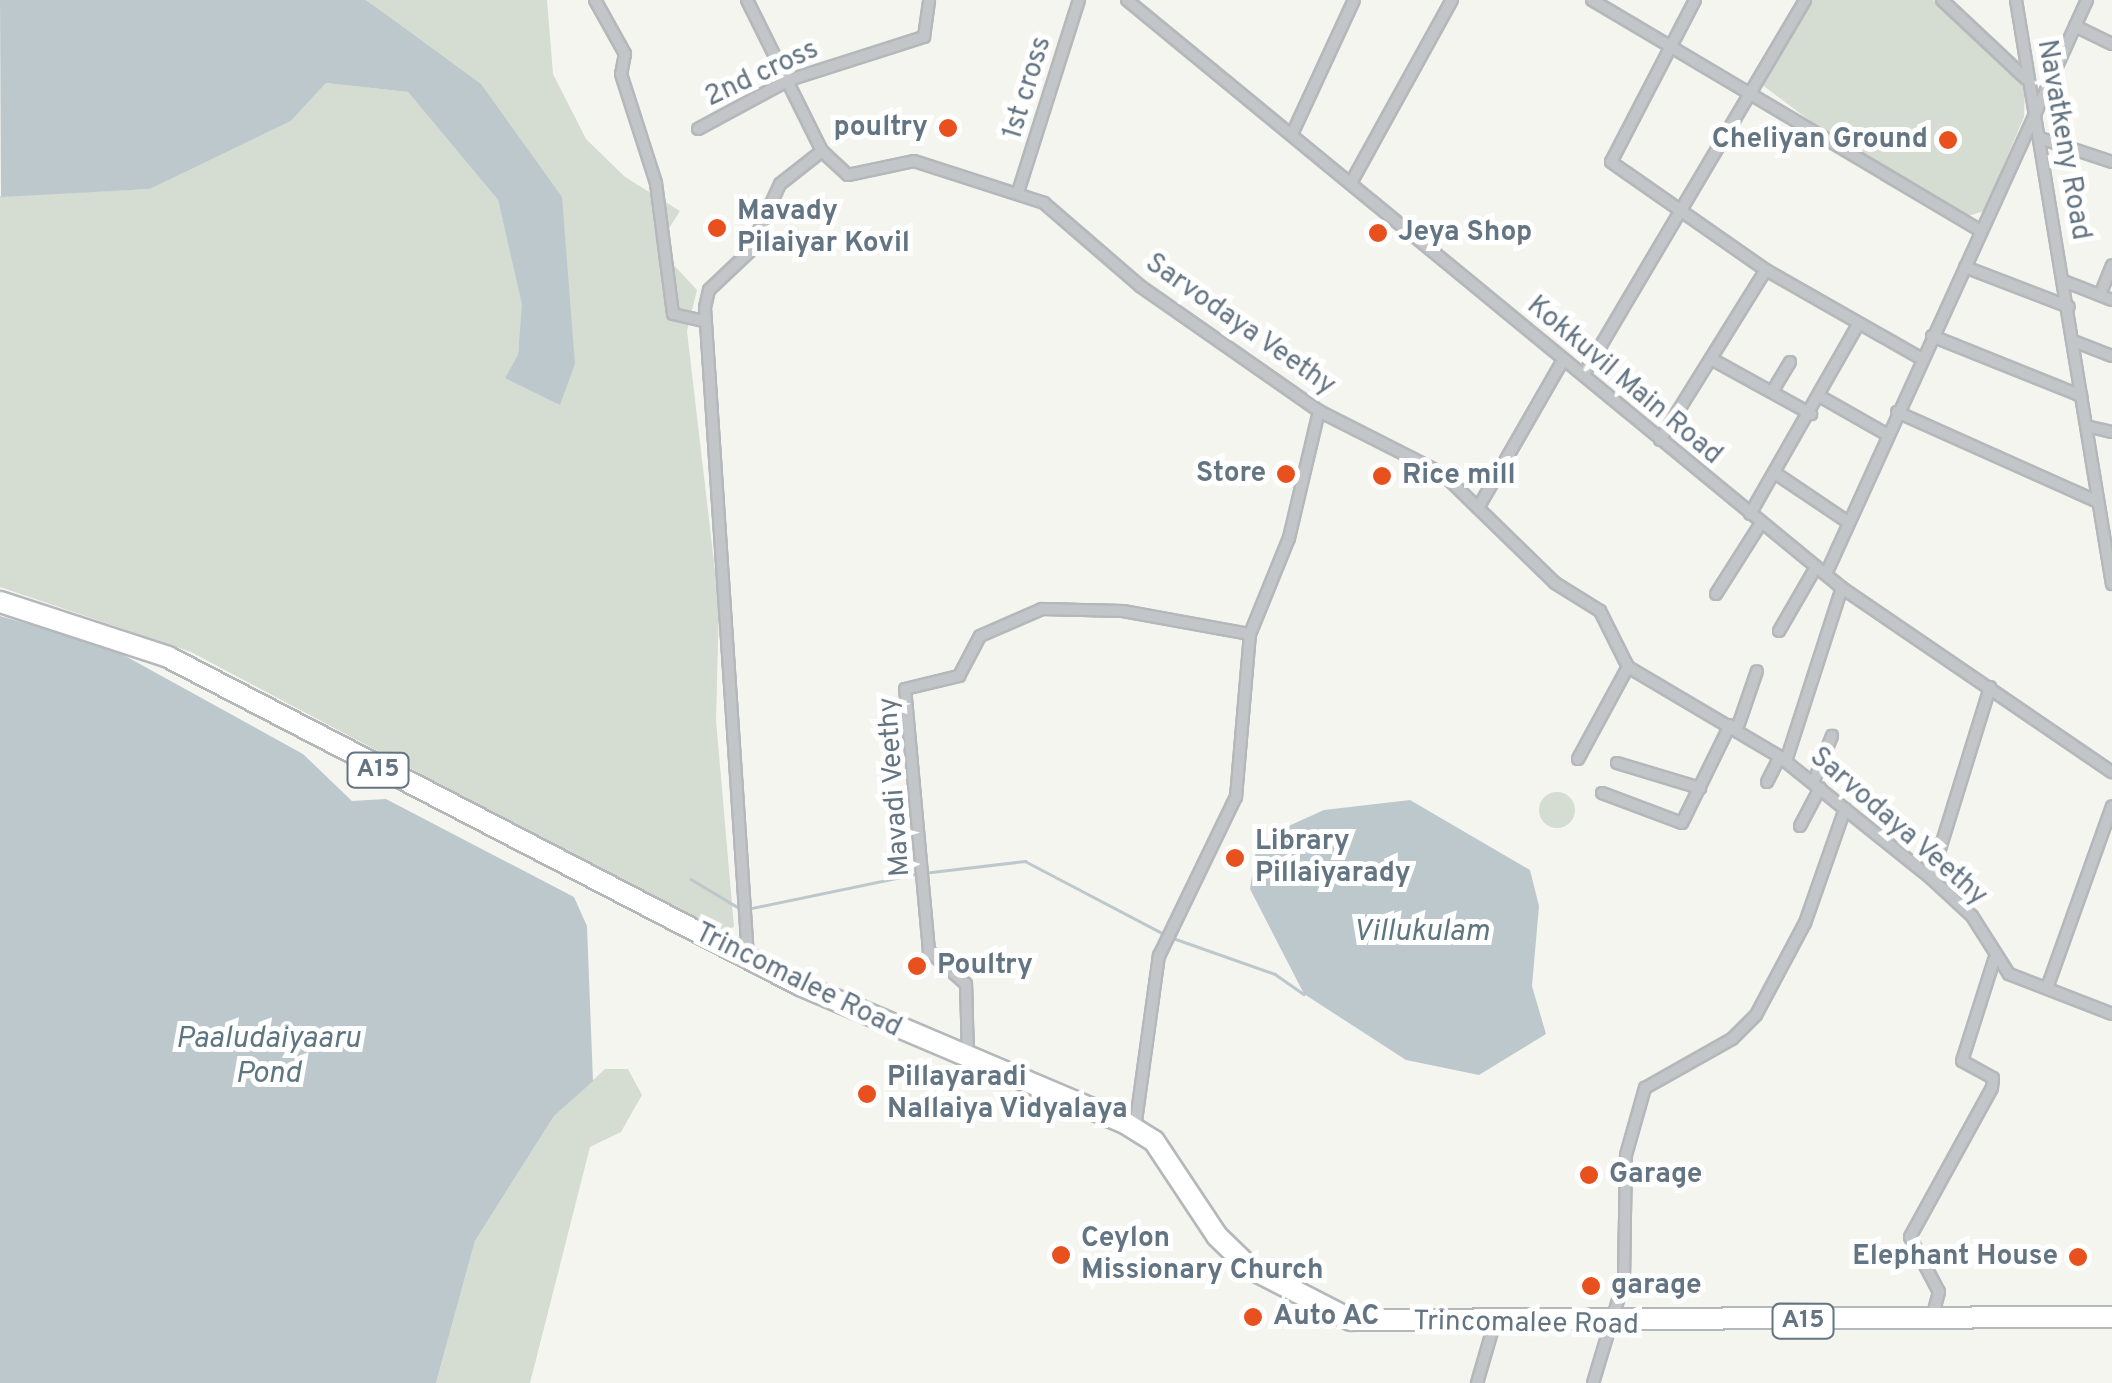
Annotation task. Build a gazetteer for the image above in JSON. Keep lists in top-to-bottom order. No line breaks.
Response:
{"streets":{"highway":["A15","Trincomalee Road"],"street":["2nd cross","1st cross","Navatkeny Road","Sarvodaya Veethy","Kokkuvil Main Road","Mavadi Veethy"]},"crossings":[["1st cross","Sarvodaya Veethy"],["Mavadi Veethy","Trincomalee Road"]],"water":["Villukulam","Paaludaiyaaru Pond"],"places":["poultry","Cheliyan Ground","Mavady Pilaiyar Kovil","Jeya Shop","Store","Rice mill","Library Pillaiyarady","Poultry","Pillayaradi Nallaiya Vidyalaya","Garage","Ceylon Missionary Church","Elephant House","garage","Auto AC"]}
